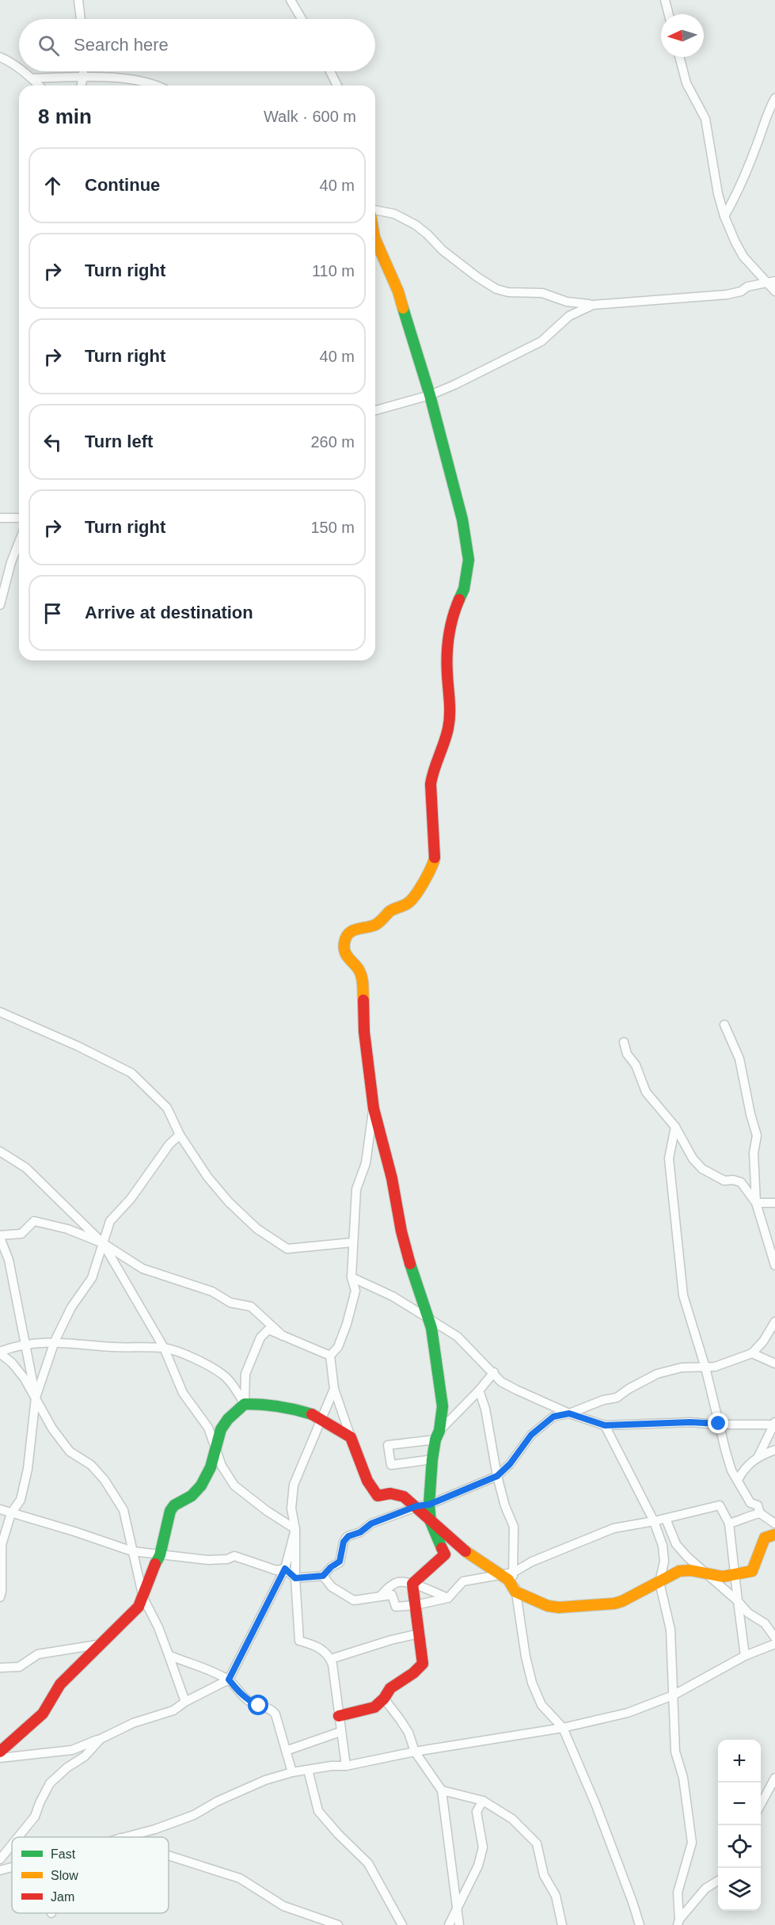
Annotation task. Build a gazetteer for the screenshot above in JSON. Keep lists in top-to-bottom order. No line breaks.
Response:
{"legend":["Fast","Slow","Jam"],"north":"left","page":{"search":"Search here","heading":["8 min","Walk · 600 m"],"list":[["Continue","40 m"],["Turn right","110 m"],["Turn right","40 m"],["Turn left","260 m"],["Turn right","150 m"],"Arrive at destination"],"map_buttons":["+","−"]}}
